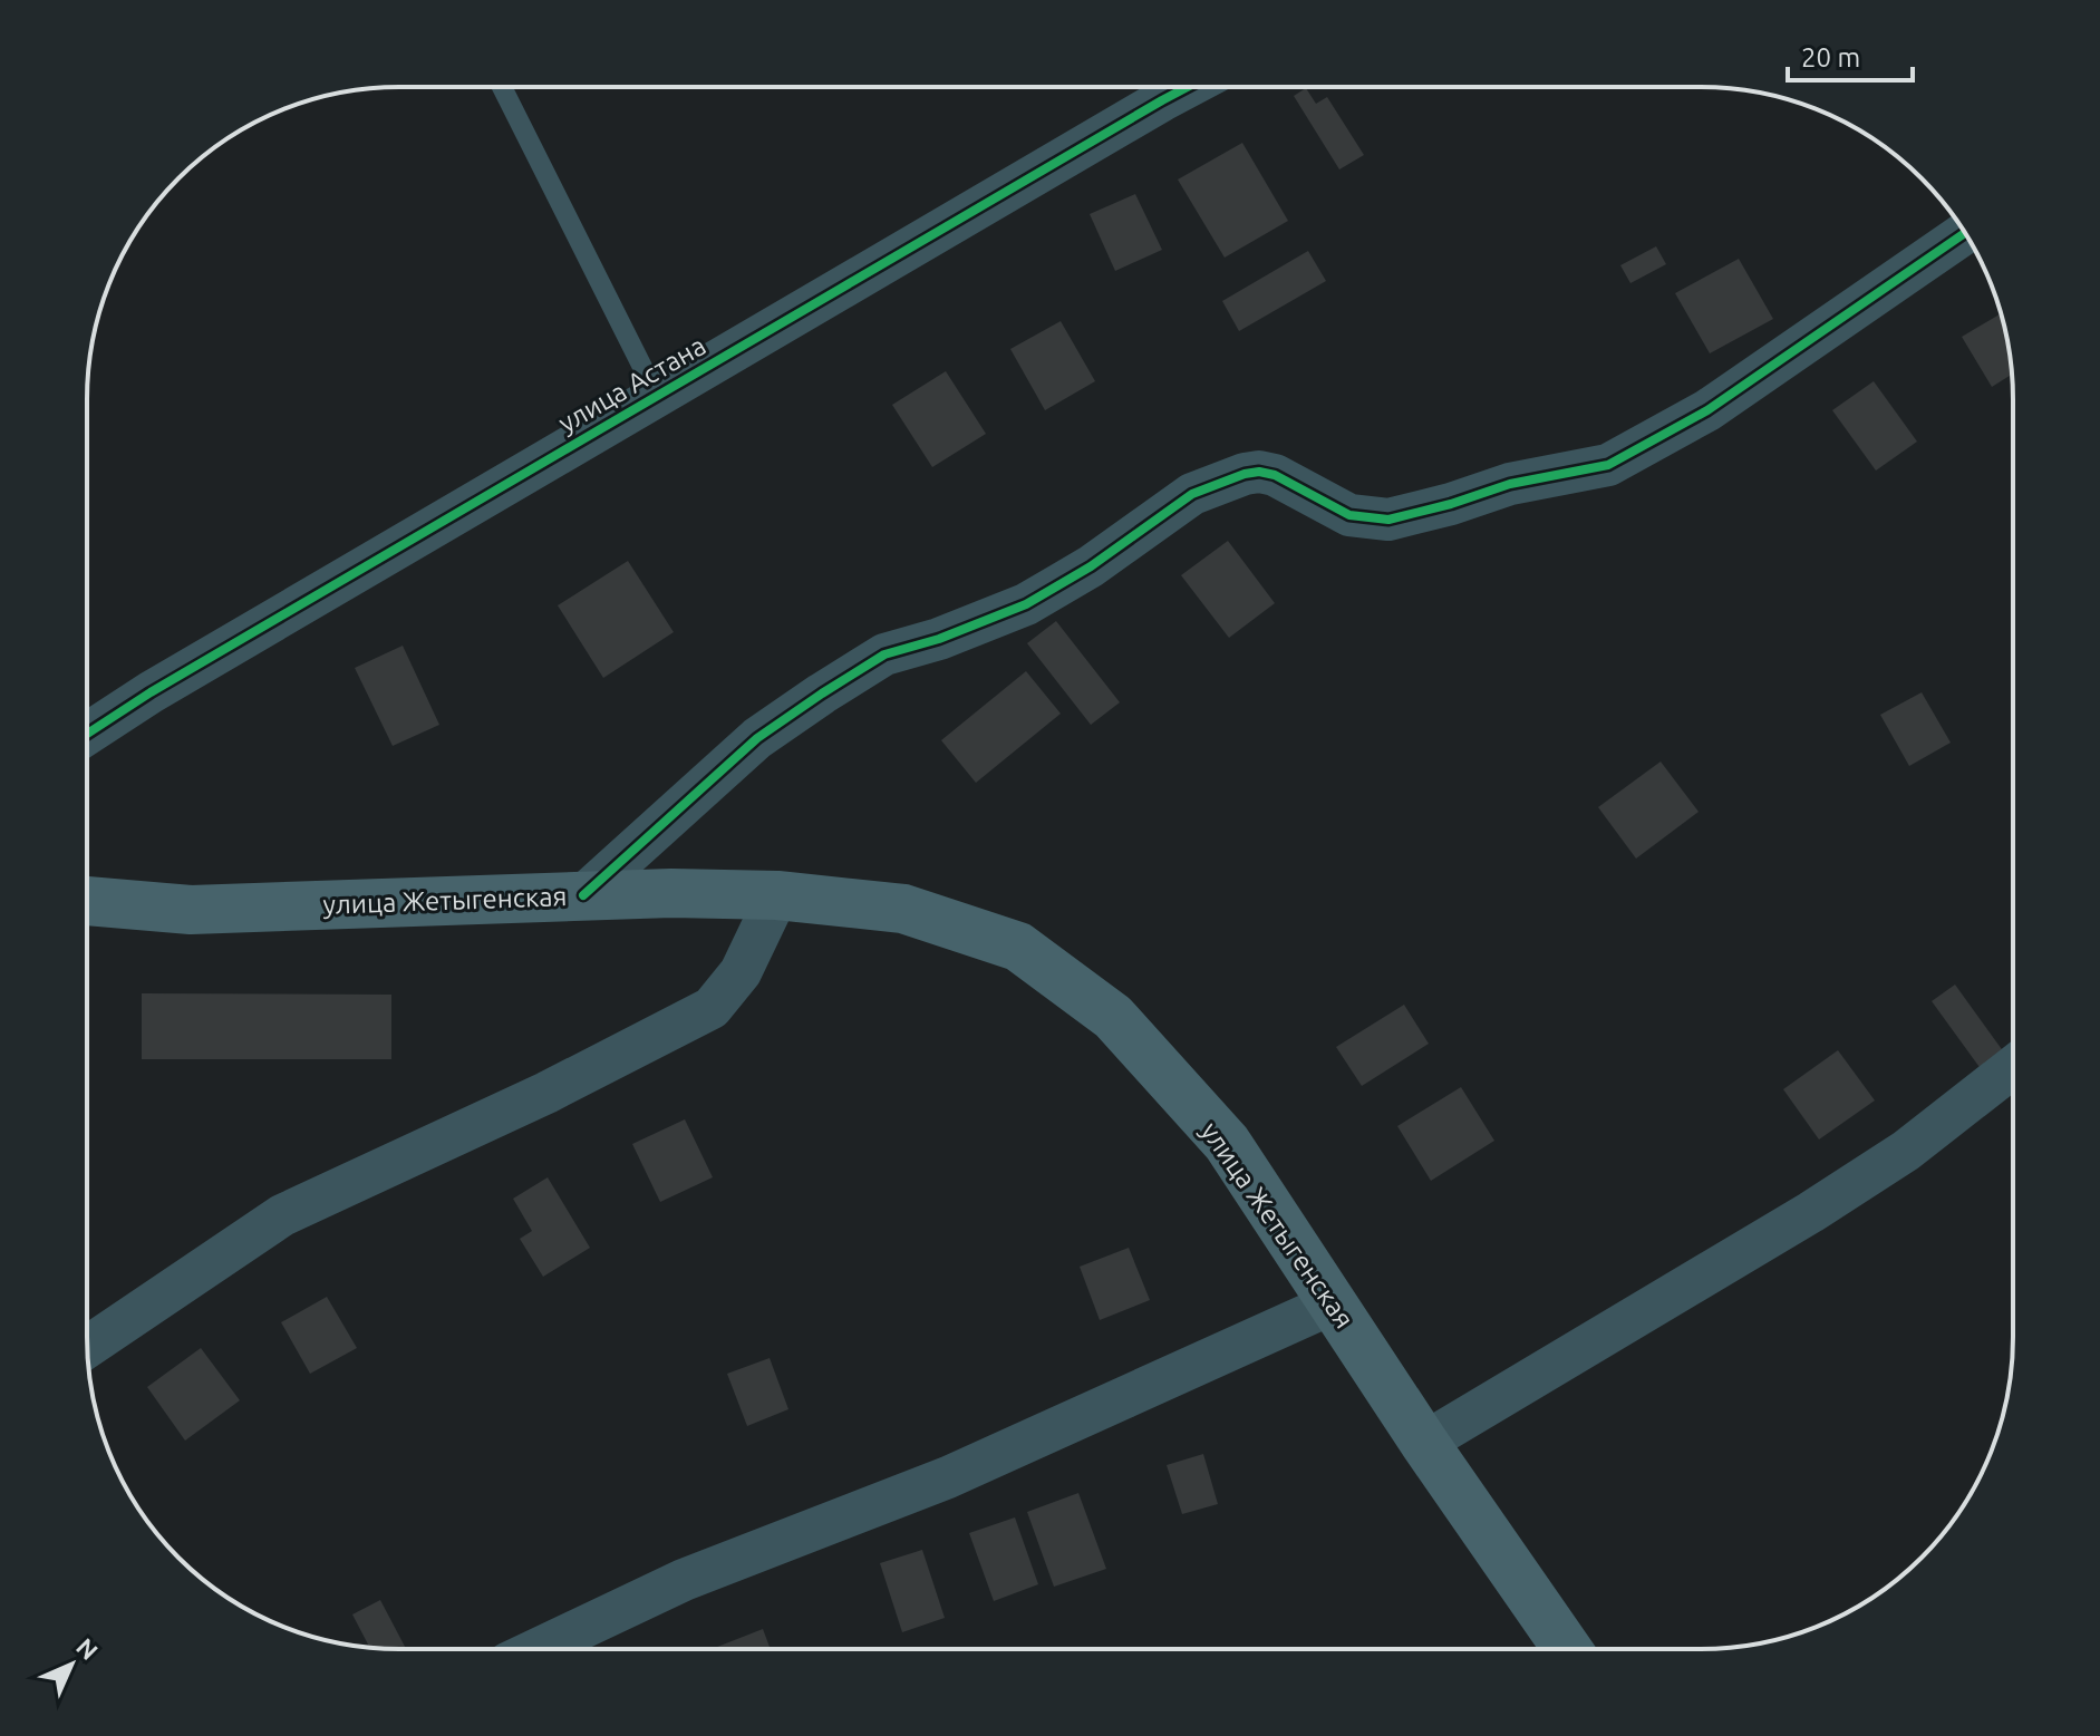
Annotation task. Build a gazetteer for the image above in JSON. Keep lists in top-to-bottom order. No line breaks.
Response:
{"streets":{"main road":["улица Жетыгенская"],"street":["улица Астана"]},"scale_bar":"20 m","north":"top right"}
